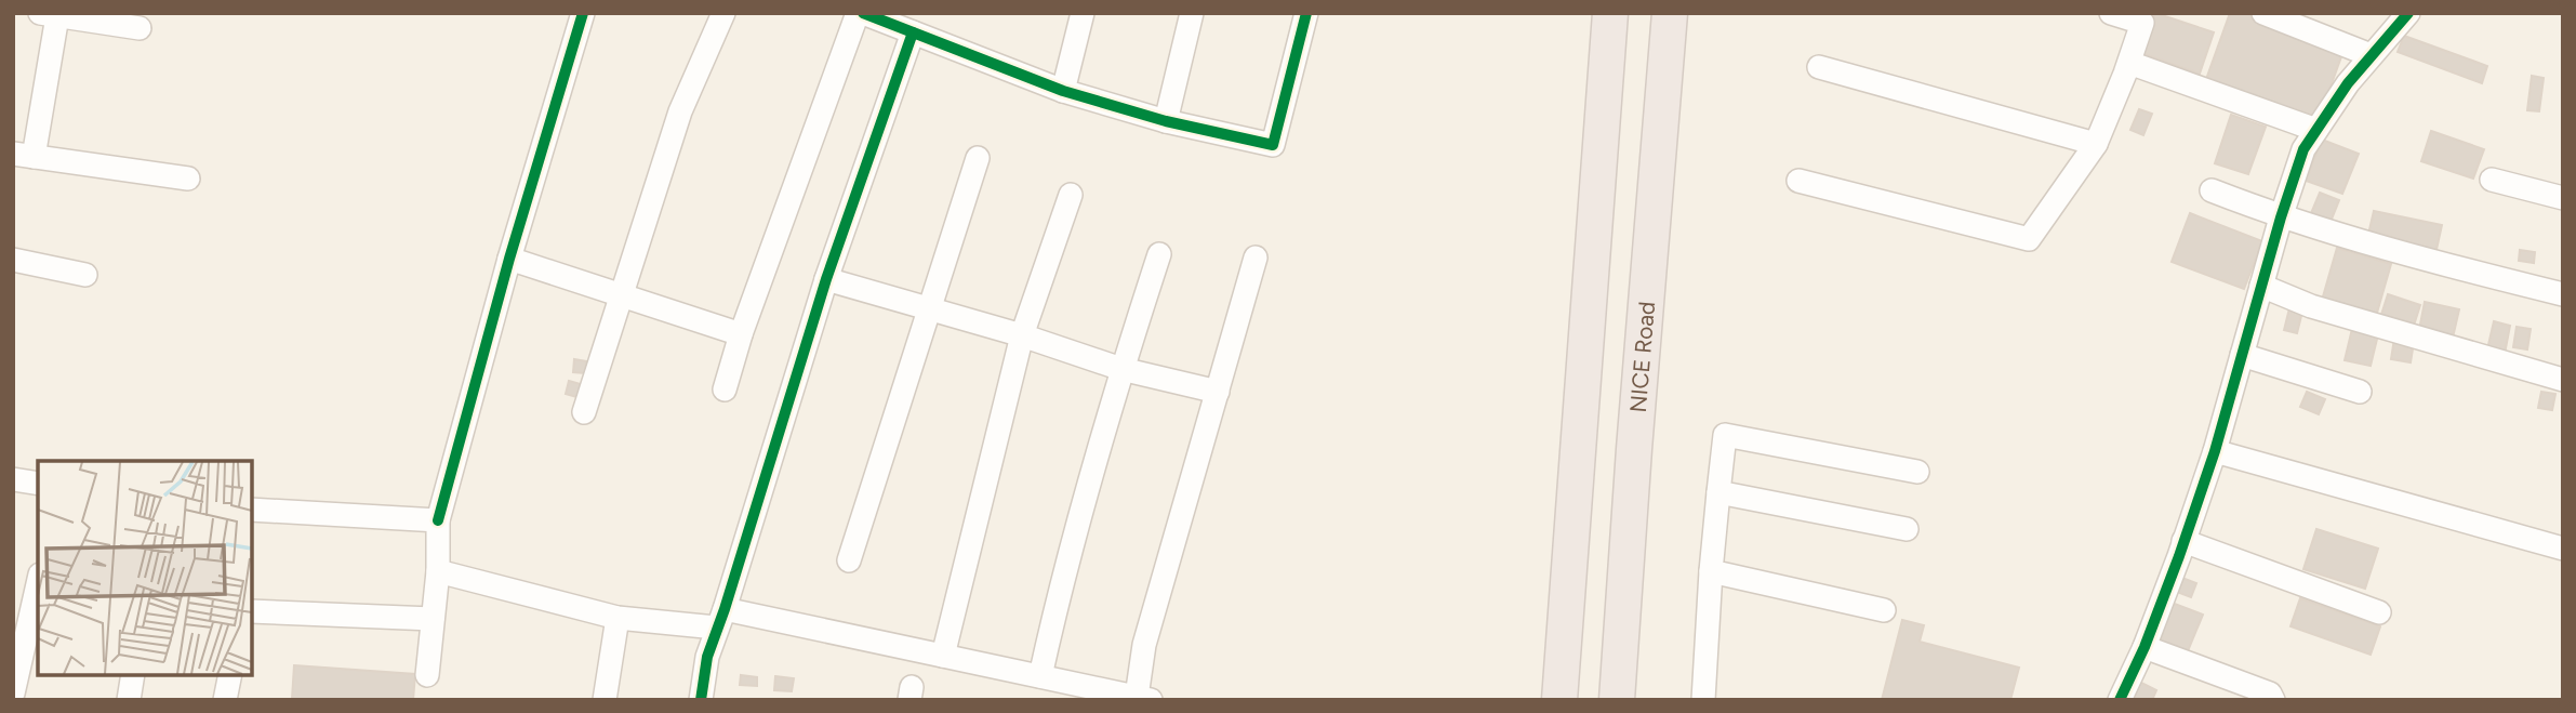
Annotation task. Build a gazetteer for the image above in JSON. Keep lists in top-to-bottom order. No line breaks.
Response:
{"streets":{"highway":["NICE Road"]}}
